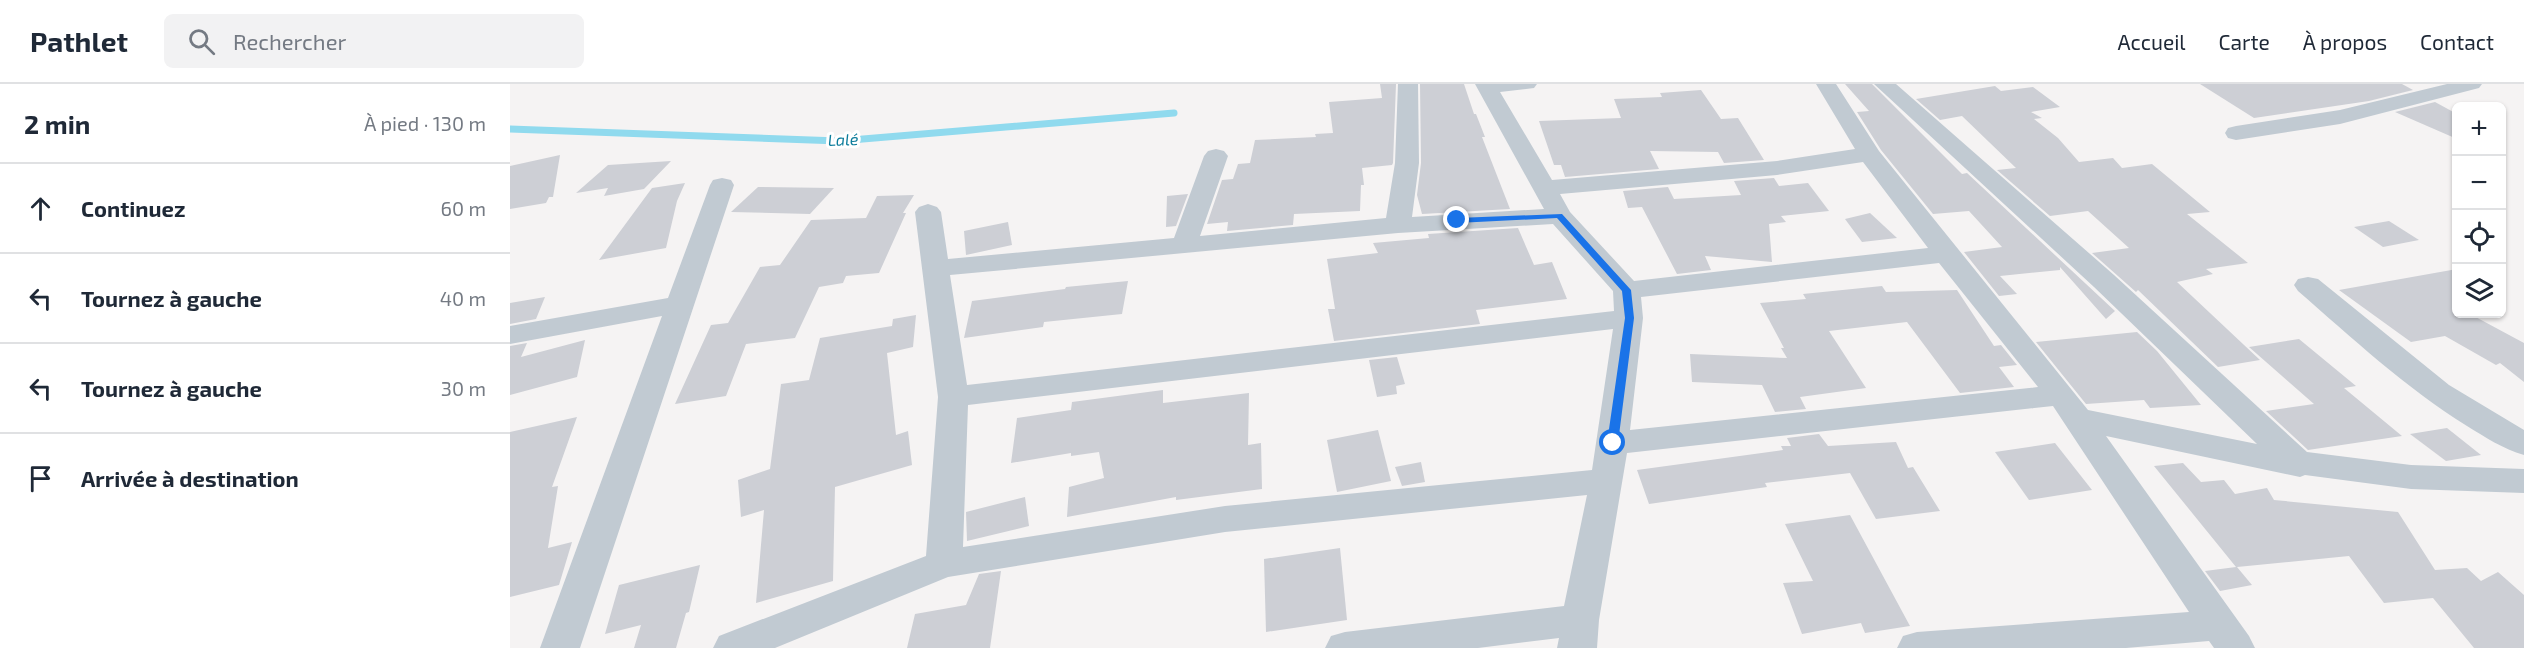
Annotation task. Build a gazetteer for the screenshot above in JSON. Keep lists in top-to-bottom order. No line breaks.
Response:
{"water":["Lalé"],"page":{"header":"Pathlet","search":"Rechercher","nav":["Accueil","Carte","À propos","Contact"],"heading":["2 min","À pied · 130 m"],"map_buttons":["+","−"],"list":[["Continuez","60 m"],["Tournez à gauche","40 m"],["Tournez à gauche","30 m"],"Arrivée à destination"]}}
